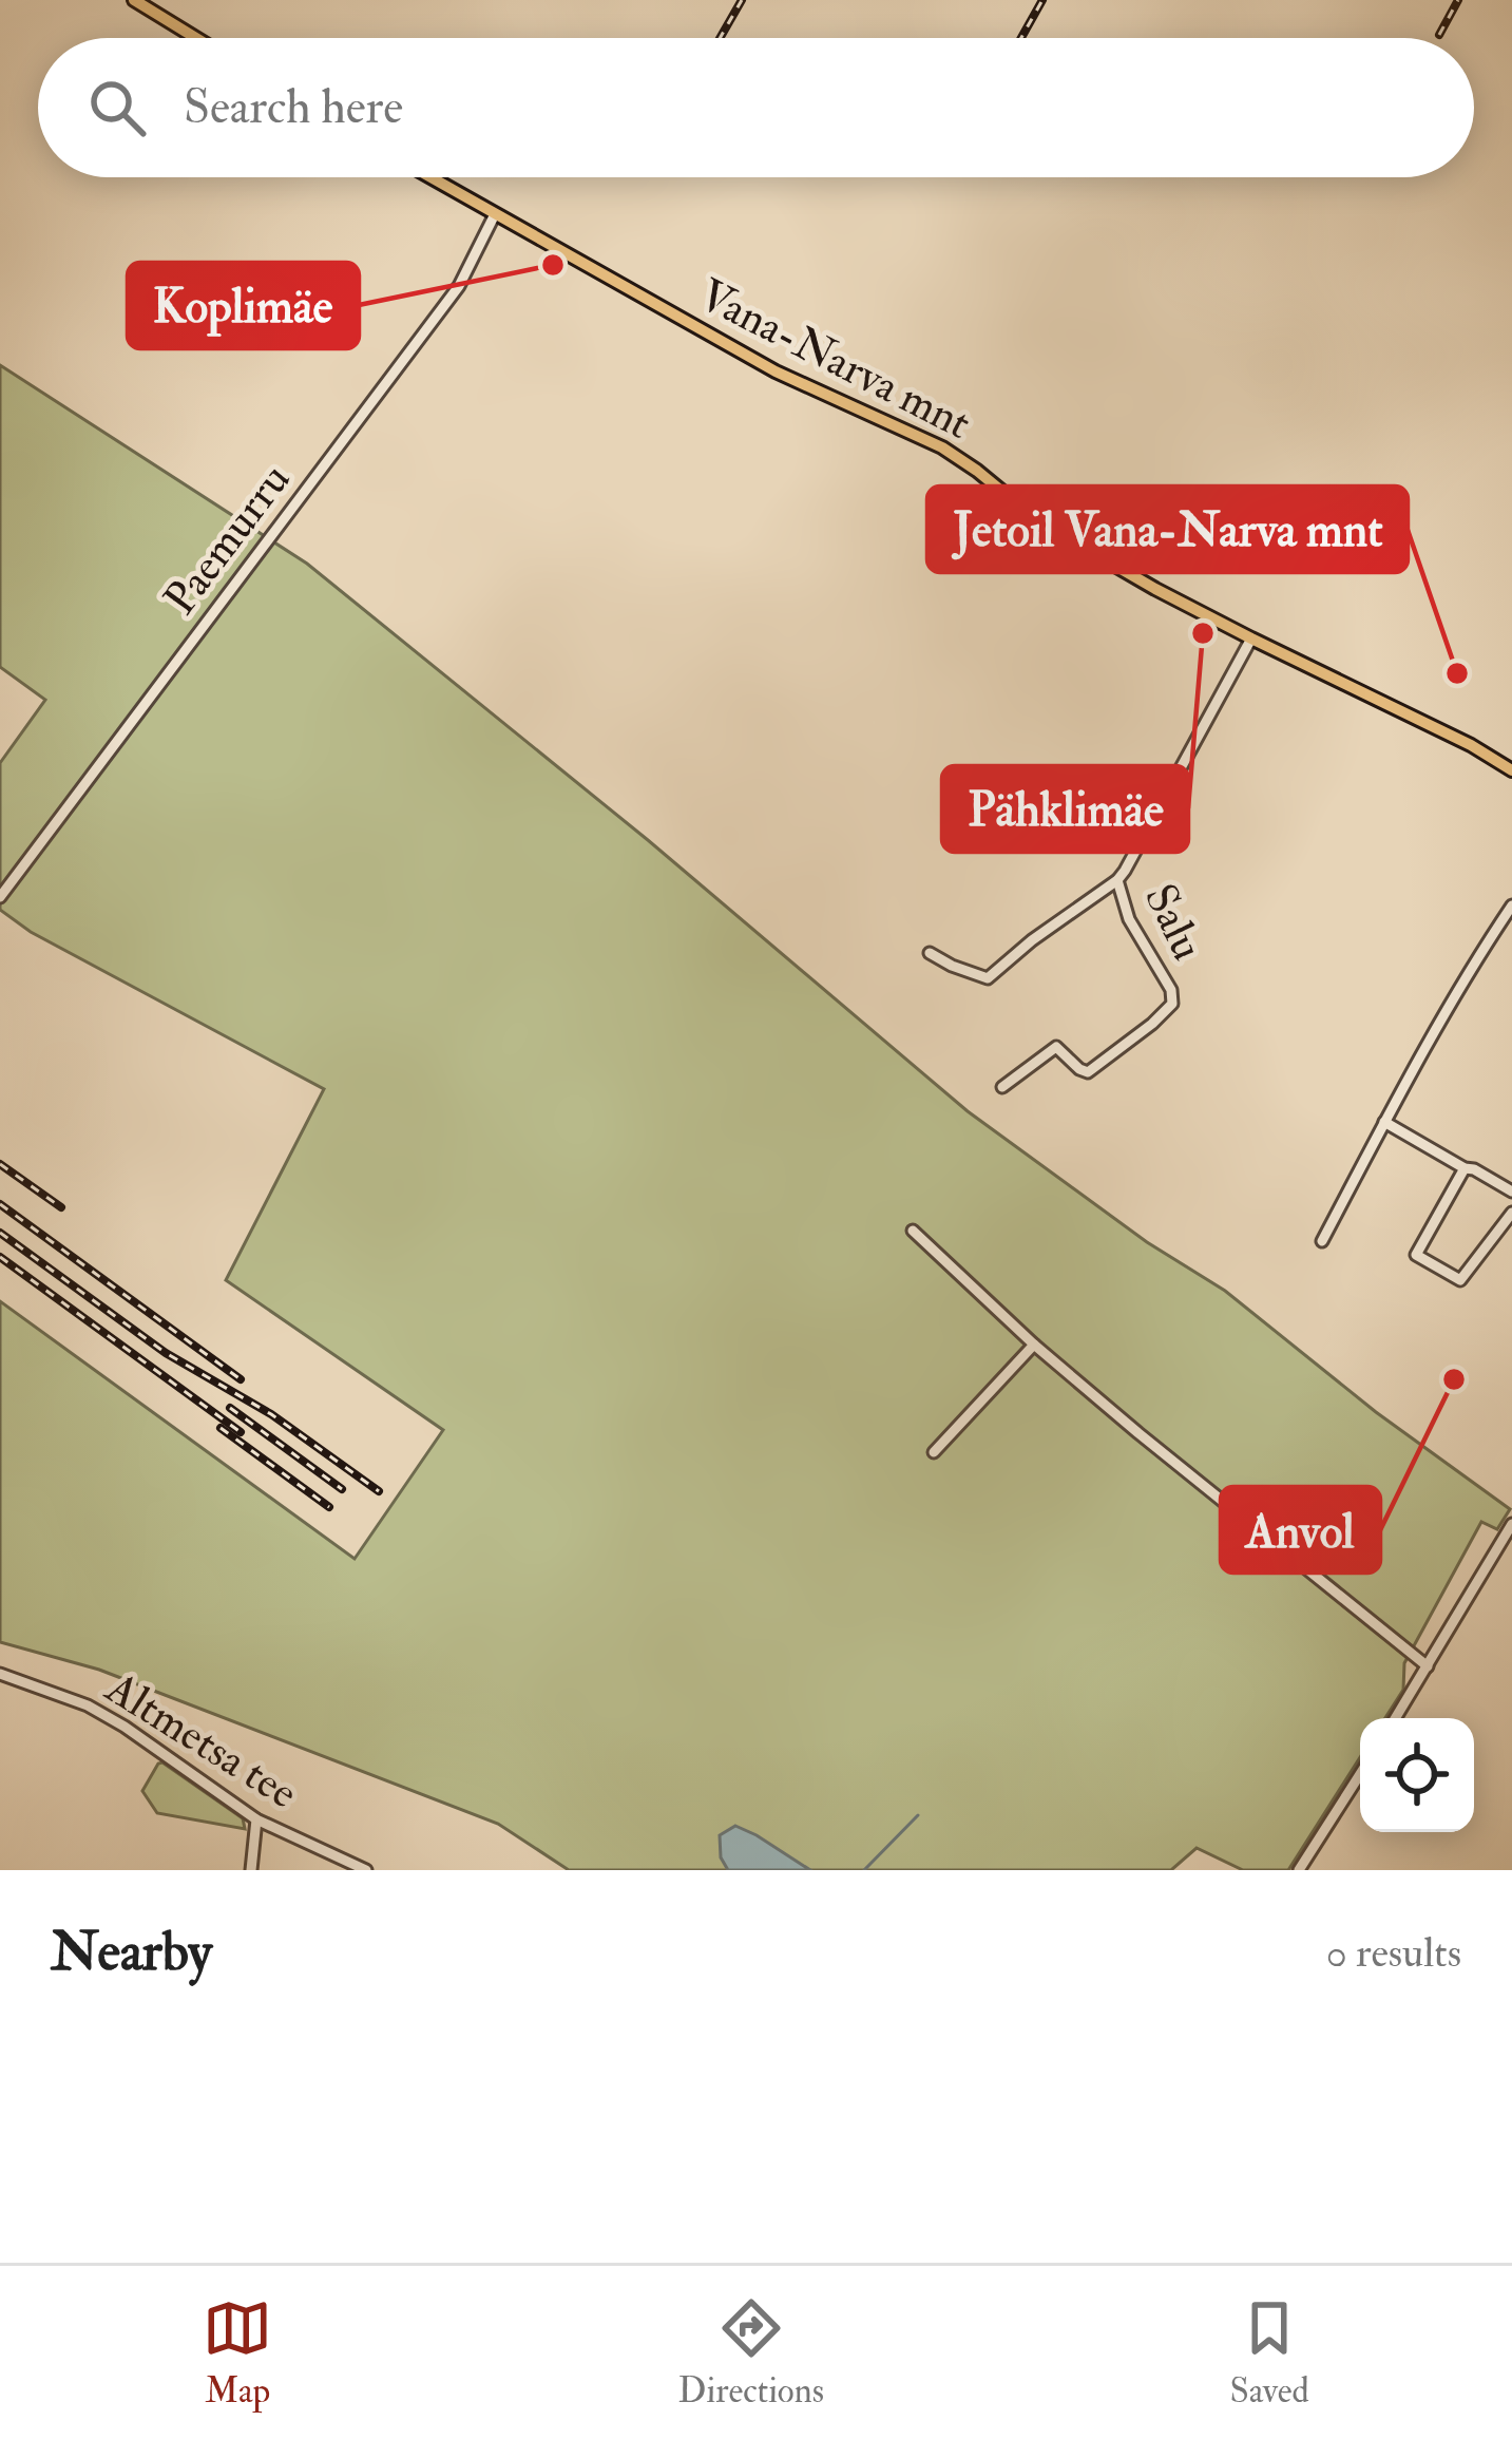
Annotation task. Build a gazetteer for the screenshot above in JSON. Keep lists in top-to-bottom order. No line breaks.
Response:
{"streets":{"main road":["Vana-Narva mnt"],"street":["Paemurru","Salu","Altmetsa tee"]},"crossings":[["Vana-Narva mnt","Paemurru"]],"places":["Koplimäe","Pähklimäe","Jetoil Vana-Narva mnt","Anvol"],"page":{"search":"Search here","heading":["Nearby","0 results"],"nav":["Map","Directions","Saved"]}}
